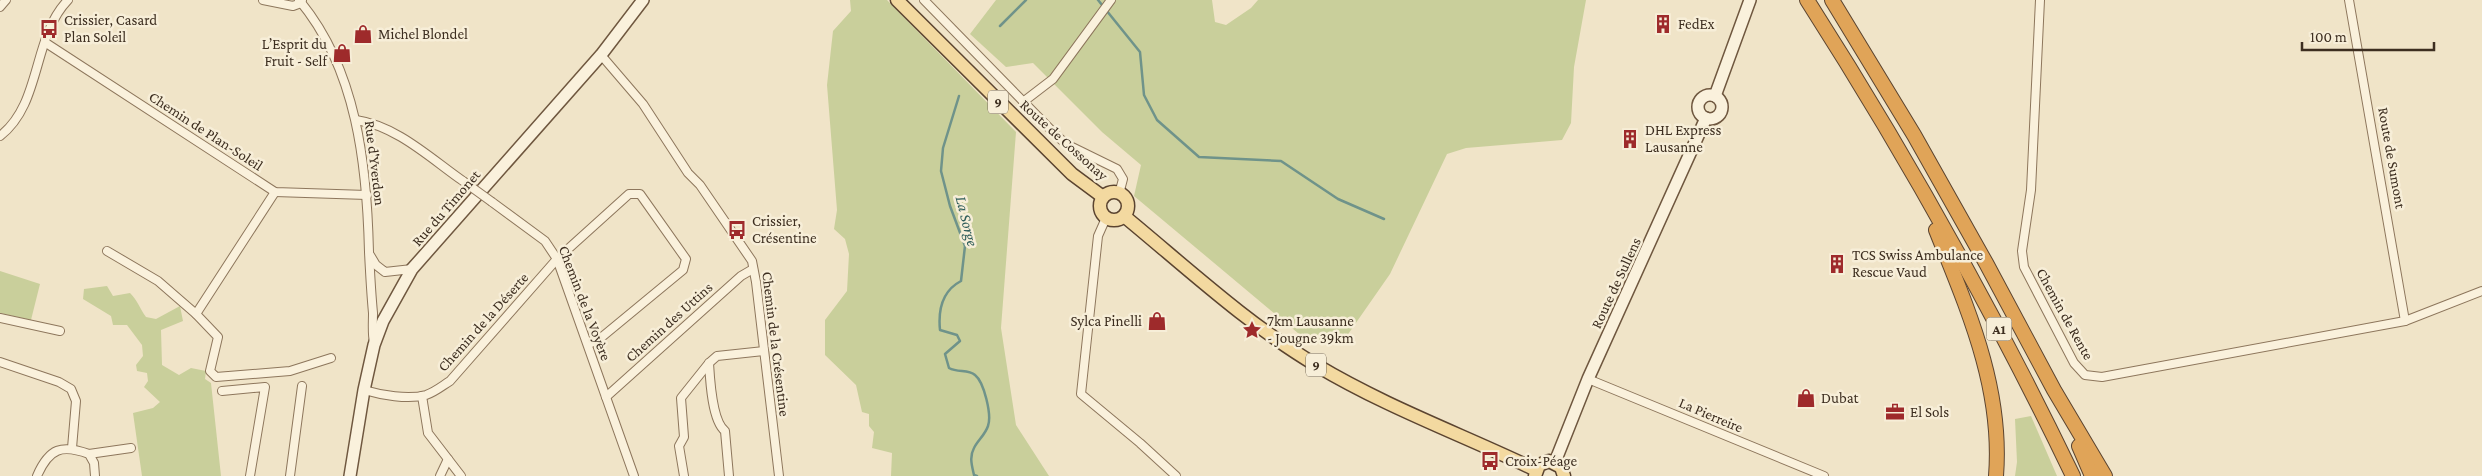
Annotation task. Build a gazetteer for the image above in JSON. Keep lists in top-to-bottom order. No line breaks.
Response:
{"streets":{"highway":["A1"],"main road":["9","Route de Cossonay","Rue du Timonet","Route de Sullens"],"street":["Chemin de Plan-Soleil","Route de Sumont","Rue d'Yverdon","Chemin de la Voyère","Chemin de Rente","Chemin de la Déserte","Chemin des Uttins","Chemin de la Crésentine","La Pierreire"]},"crossings":[["9","Route de Cossonay"],["Chemin de Plan-Soleil","Rue d'Yverdon"],["Route de Sumont","Chemin de Rente"],["Rue d'Yverdon","Rue du Timonet"],["Rue d'Yverdon","Chemin de la Voyère"],["Rue du Timonet","Chemin de la Déserte"],["Rue du Timonet","Chemin de la Crésentine"],["Route de Sullens","La Pierreire"],["Chemin de la Voyère","Chemin de la Déserte"],["Chemin de la Voyère","Chemin des Uttins"],["Chemin des Uttins","Chemin de la Crésentine"]],"water":["La Sorge"],"places":{"building":["FedEx","DHL Express Lausanne","TCS Swiss Ambulance Rescue Vaud"],"bus stop":["Crissier, Casard Plan Soleil","Crissier, Crésentine","Croix-Péage"],"shop":["Michel Blondel","L’Esprit du Fruit - Self","Sylca Pinelli","Dubat"],"place":["7km Lausanne - Jougne 39km"],"office":["El Sols"]},"scale_bar":"100 m"}
